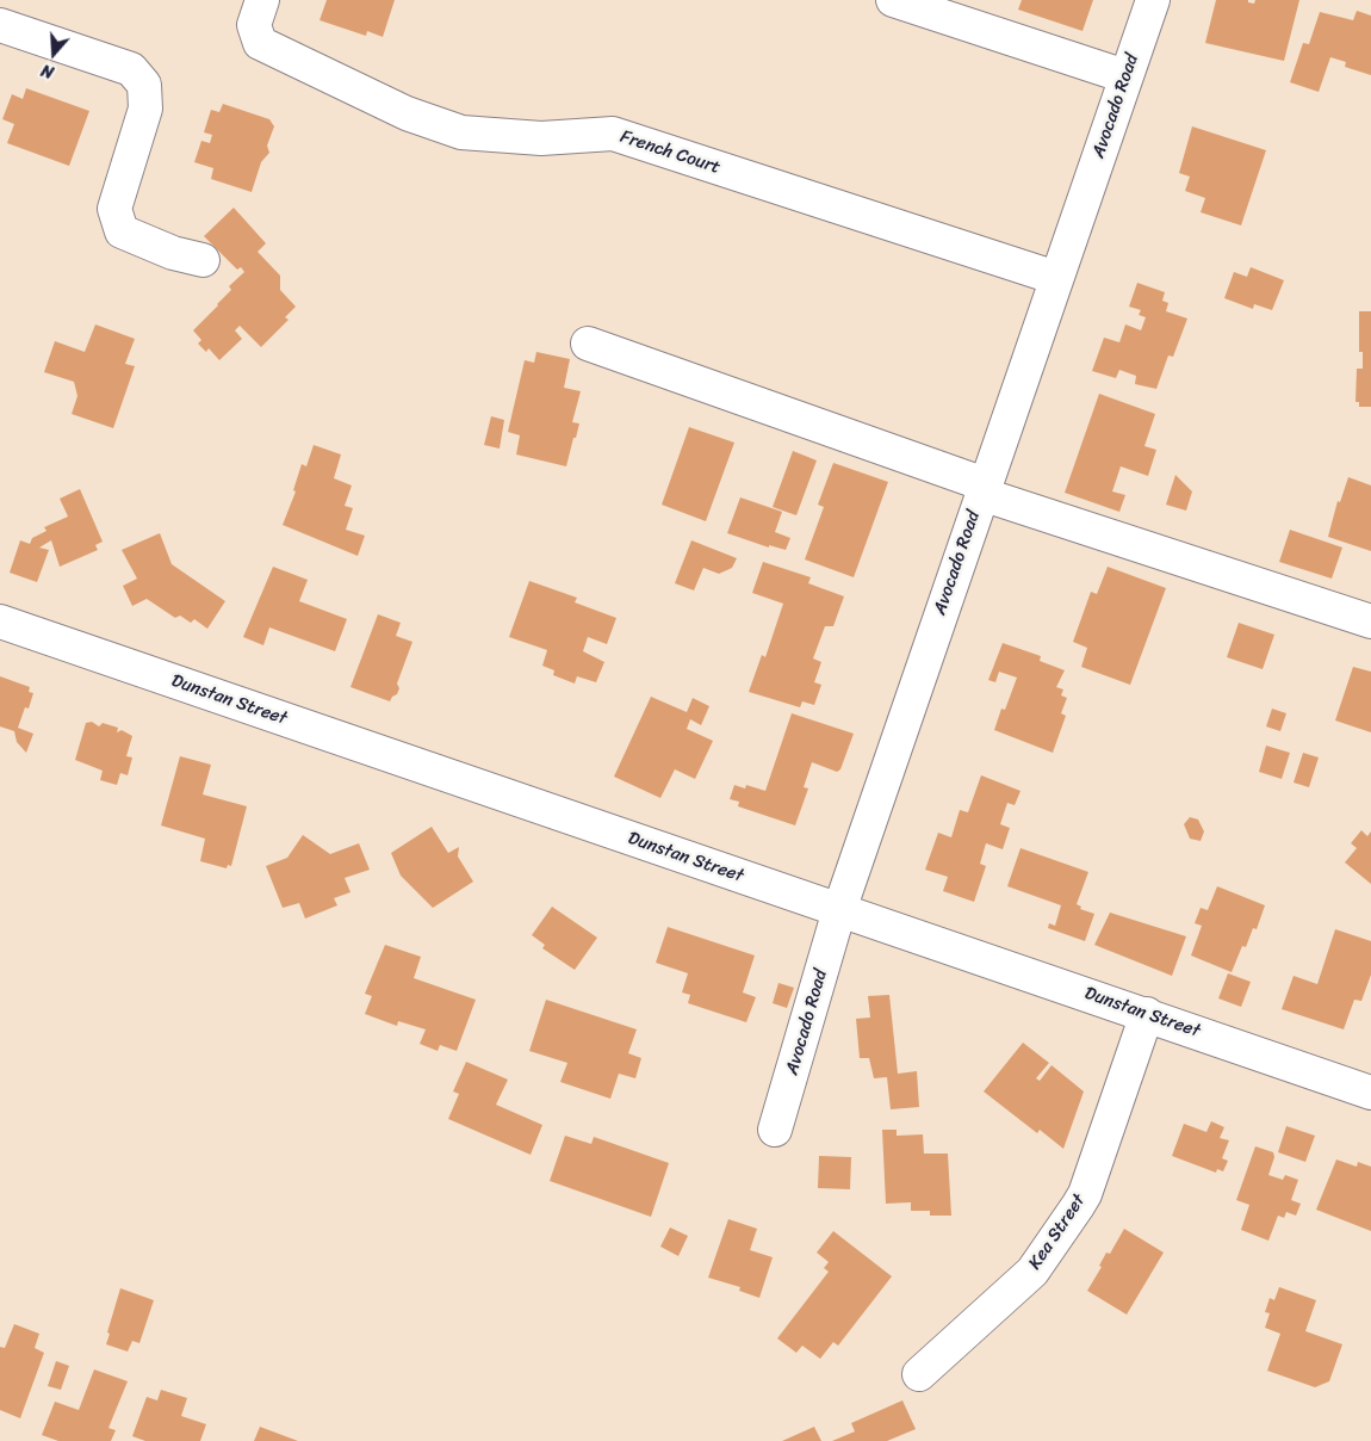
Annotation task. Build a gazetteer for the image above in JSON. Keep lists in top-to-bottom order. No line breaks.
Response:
{"streets":{"street":["Avocado Road","French Court","Dunstan Street","Kea Street"]},"crossings":[["Avocado Road","French Court"],["Avocado Road","Dunstan Street"],["Dunstan Street","Kea Street"]],"north":"bottom"}
